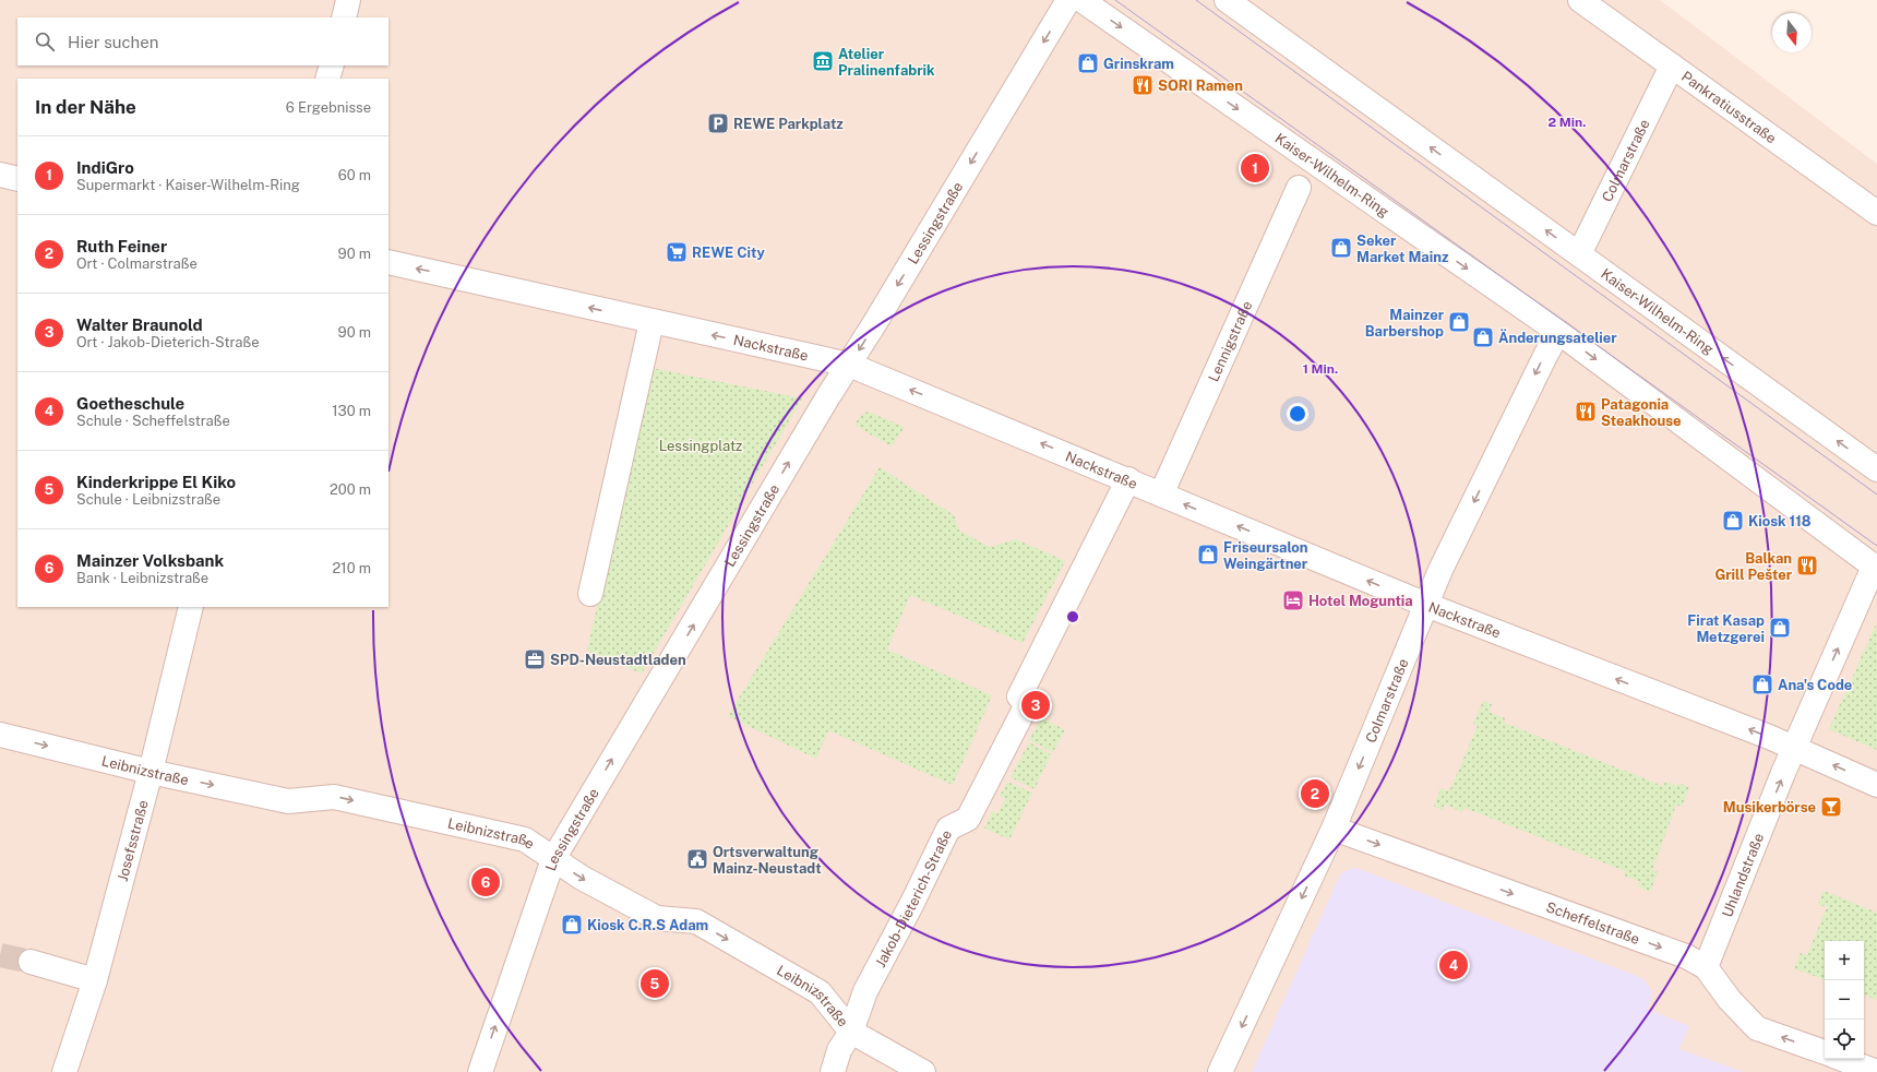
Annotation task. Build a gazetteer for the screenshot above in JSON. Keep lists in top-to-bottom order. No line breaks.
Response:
{"streets":{"street":["Pankratiusstraße","Colmarstraße","Kaiser-Wilhelm-Ring","Lessingstraße","Lennigstraße","Nackstraße","Leibnizstraße","Josefsstraße","Uhlandstraße","Jakob-Dieterich-Straße","Scheffelstraße"]},"crossings":[["Pankratiusstraße","Colmarstraße"],["Colmarstraße","Kaiser-Wilhelm-Ring"],["Colmarstraße","Nackstraße"],["Colmarstraße","Scheffelstraße"],["Kaiser-Wilhelm-Ring","Uhlandstraße"],["Lessingstraße","Nackstraße"],["Lessingstraße","Leibnizstraße"],["Lennigstraße","Nackstraße"],["Nackstraße","Uhlandstraße"],["Nackstraße","Jakob-Dieterich-Straße"],["Leibnizstraße","Josefsstraße"],["Leibnizstraße","Jakob-Dieterich-Straße"],["Uhlandstraße","Scheffelstraße"]],"one_way":["Colmarstraße","Nackstraße","Leibnizstraße","Uhlandstraße"],"parks":["Lessingplatz"],"places":{"museum":["Atelier Pralinenfabrik"],"shop":["Grinskram","Seker Market Mainz","Mainzer Barbershop","Änderungsatelier","Kiosk 118","Friseursalon Weingärtner","Firat Kasap Metzgerei","Ana's Code","Kiosk C.R.S Adam"],"restaurant":["SORI Ramen","Patagonia Steakhouse","Balkan Grill Pešter"],"parking":["REWE Parkplatz"],"supermarket":["REWE City"],"hotel":["Hotel Moguntia"],"office":["SPD-Neustadtladen"],"bar":["Musikerbörse"],"public building":["Ortsverwaltung Mainz-Neustadt"]},"north":"bottom","page":{"search":"Hier suchen","heading":["In der Nähe","6 Ergebnisse"],"list":[{"mark":"1","name":"IndiGro","note":"Supermarkt · Kaiser-Wilhelm-Ring","value":"60 m"},{"mark":"2","name":"Ruth Feiner","note":"Ort · Colmarstraße","value":"90 m"},{"mark":"3","name":"Walter Braunold","note":"Ort · Jakob-Dieterich-Straße","value":"90 m"},{"mark":"4","name":"Goetheschule","note":"Schule · Scheffelstraße","value":"130 m"},{"mark":"5","name":"Kinderkrippe El Kiko","note":"Schule · Leibnizstraße","value":"200 m"},{"mark":"6","name":"Mainzer Volksbank","note":"Bank · Leibnizstraße","value":"210 m"}],"pins":["1","3","2","6","4","5"],"map_buttons":["+","−"]},"rings":["2 Min.","1 Min."]}
